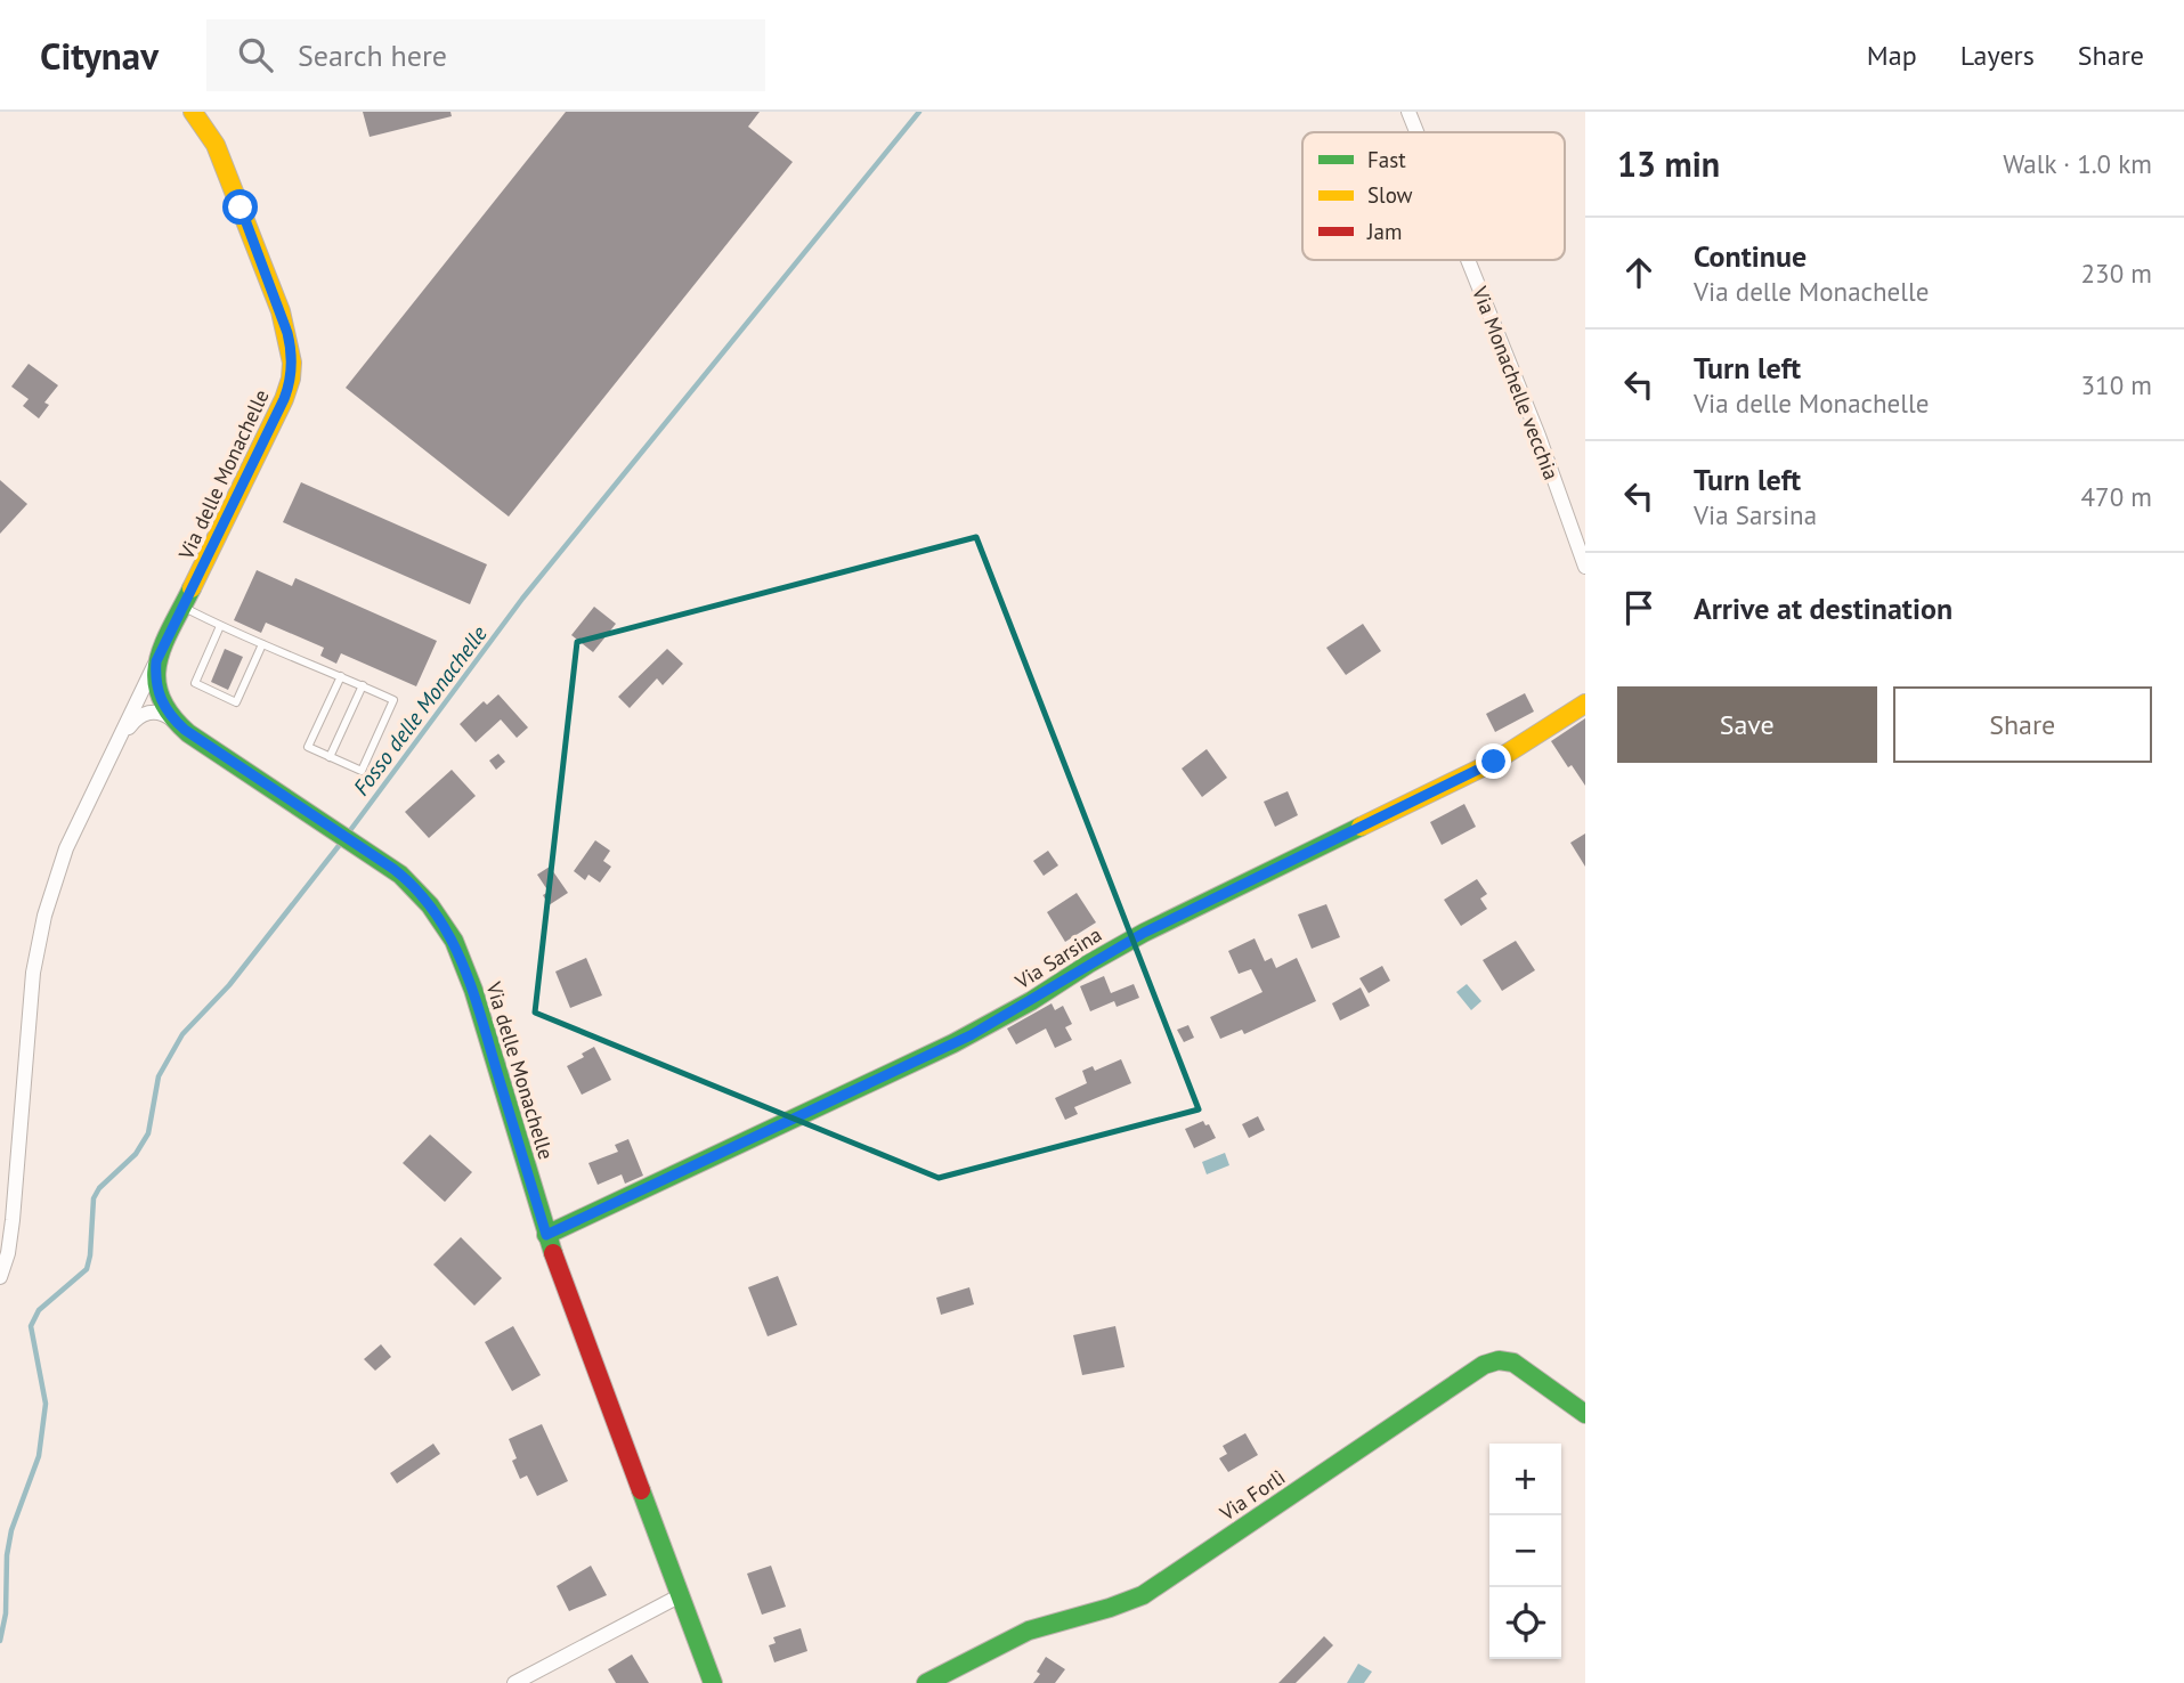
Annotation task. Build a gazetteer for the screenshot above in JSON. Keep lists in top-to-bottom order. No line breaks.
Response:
{"streets":{"street":["Via Monachelle vecchia","Via delle Monachelle","Via Sarsina","Via Forlì"]},"crossings":[["Via delle Monachelle","Via Sarsina"]],"water":["Fosso delle Monachelle"],"legend":["Fast","Slow","Jam"],"page":{"header":"Citynav","search":"Search here","nav":["Map","Layers","Share"],"heading":["13 min","Walk · 1.0 km"],"list":[["Continue","Via delle Monachelle","230 m"],["Turn left","Via delle Monachelle","310 m"],["Turn left","Via Sarsina","470 m"],"Arrive at destination"],"buttons":["Save","Share"],"map_buttons":["+","−"]}}
